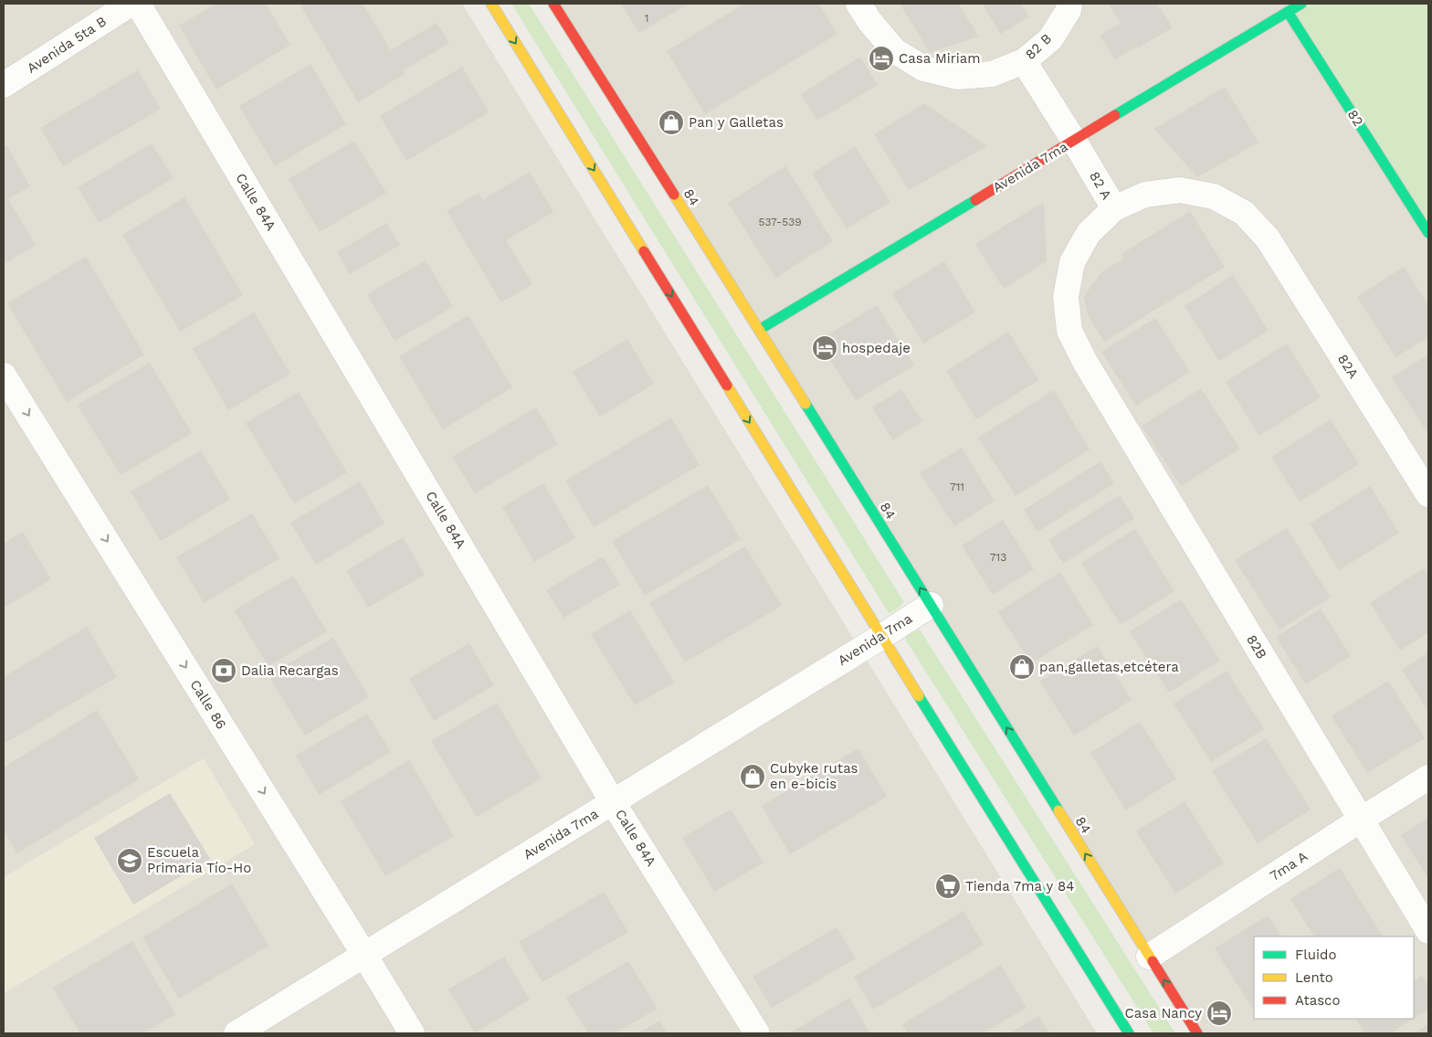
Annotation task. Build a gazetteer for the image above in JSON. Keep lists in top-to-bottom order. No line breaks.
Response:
{"streets":{"main road":["82","Avenida 7ma","84"],"street":["Avenida 5ta B","82 B","82 A","Calle 84A","82A","82B","Calle 86","7ma A"]},"crossings":[["82 B","82 A"],["82","Avenida 7ma"],["Avenida 7ma","82 A"],["Avenida 7ma","84"],["Avenida 7ma","Calle 84A"],["Avenida 7ma","Calle 86"],["82 A","82A"],["82 A","82B"],["84","7ma A"],["82B","7ma A"]],"one_way":["Calle 86"],"places":{"hotel":["Casa Miriam","hospedaje","Casa Nancy"],"shop":["Pan y Galletas","pan,galletas,etcétera","Cubyke rutas en e-bicis"],"bank":["Dalia Recargas"],"school or university":["Escuela Primaria Tío-Ho"],"supermarket":["Tienda 7ma y 84"]},"house_numbers":["1","537-539","711","713"],"legend":["Fluido","Lento","Atasco"]}
